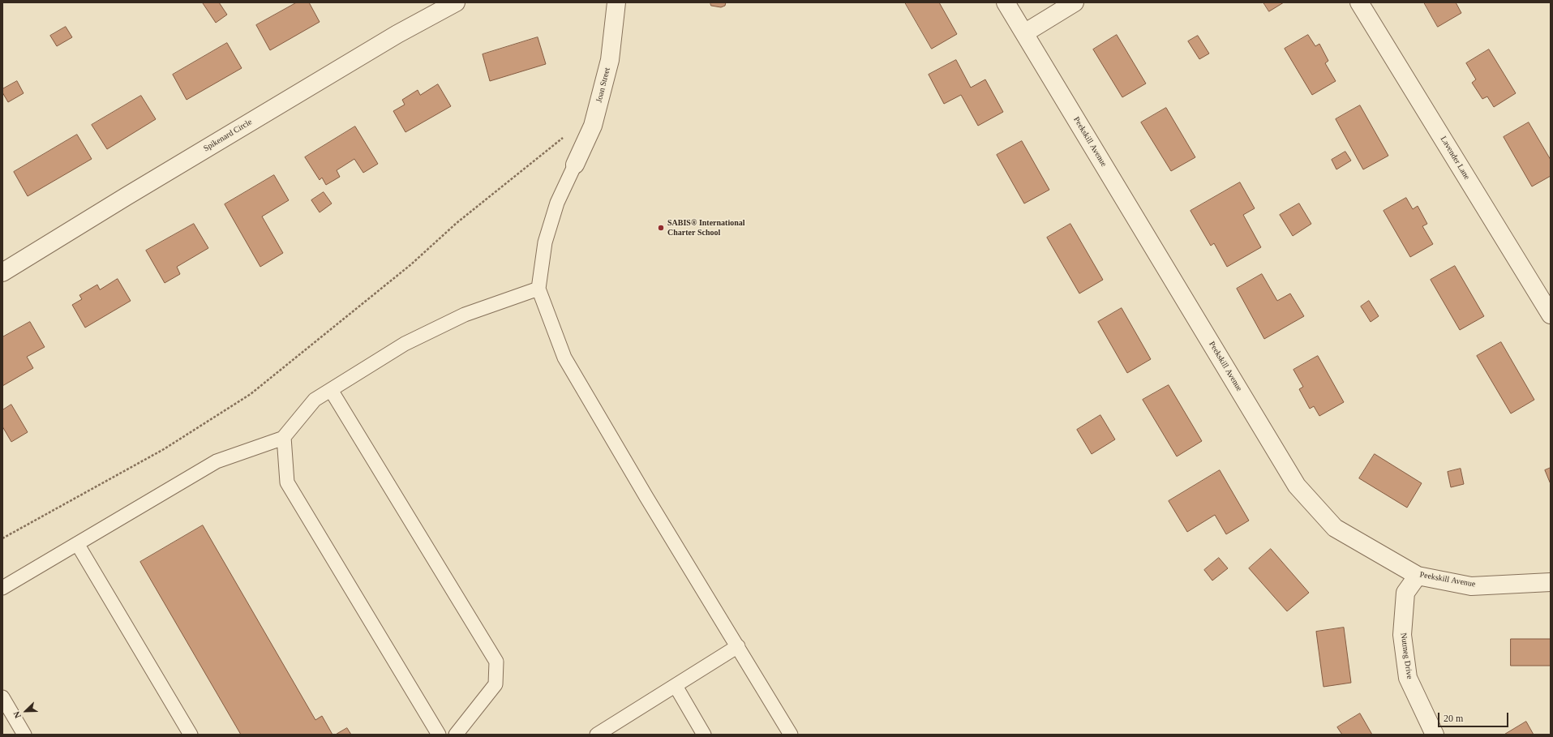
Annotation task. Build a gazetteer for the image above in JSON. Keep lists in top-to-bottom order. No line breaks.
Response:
{"streets":{"street":["Joan Street","Spikenard Circle","Peekskill Avenue","Lavender Lane","Nutmeg Drive"]},"crossings":[["Peekskill Avenue","Nutmeg Drive"]],"places":["SABIS® International Charter School"],"scale_bar":"20 m","north":"bottom left"}
